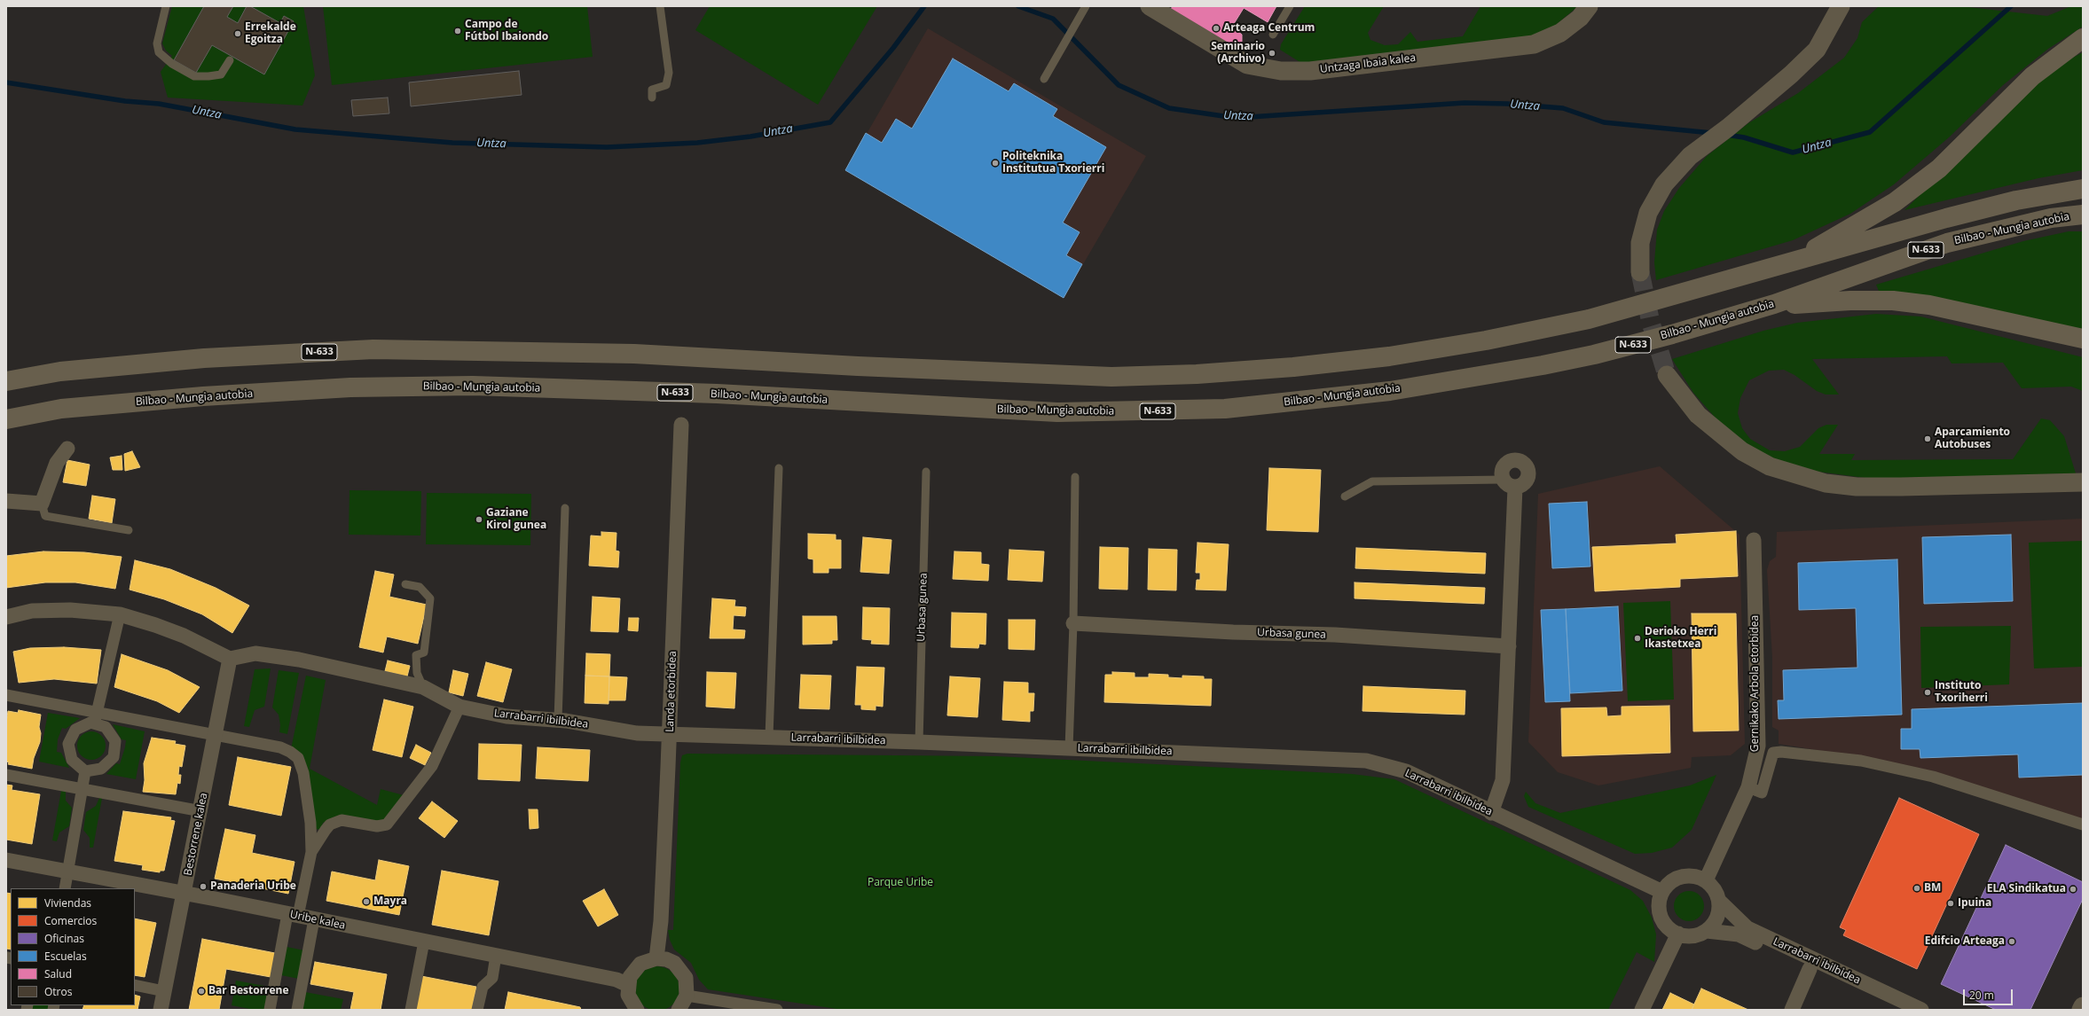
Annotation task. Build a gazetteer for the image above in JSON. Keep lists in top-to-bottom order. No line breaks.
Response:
{"streets":{"highway":["Bilbao - Mungia autobia","N-633"],"street":["Untzaga Ibaia kalea","Urbasa gunea","Gernikako Arbola etorbidea","Landa etorbidea","Larrabarri ibilbidea","Bestorrene kalea","Uribe kalea"]},"crossings":[["Urbasa gunea","Larrabarri ibilbidea"],["Gernikako Arbola etorbidea","Larrabarri ibilbidea"],["Landa etorbidea","Larrabarri ibilbidea"],["Larrabarri ibilbidea","Bestorrene kalea"],["Bestorrene kalea","Uribe kalea"]],"water":["Untza"],"parks":["Parque Uribe"],"places":["Arteaga Centrum","Campo de Fútbol Ibaiondo","Errekalde Egoitza","Seminario (Archivo)","Politeknika Institutua Txorierri","Aparcamiento Autobuses","Gaziane Kirol gunea","Derioko Herri Ikastetxea","Instituto Txoriherri","Panaderia Uribe","BM","ELA Sindikatua","Mayra","Ipuina","Edifcio Arteaga","Bar Bestorrene"],"legend":["Viviendas","Comercios","Oficinas","Escuelas","Salud","Otros"],"scale_bar":"20 m"}
